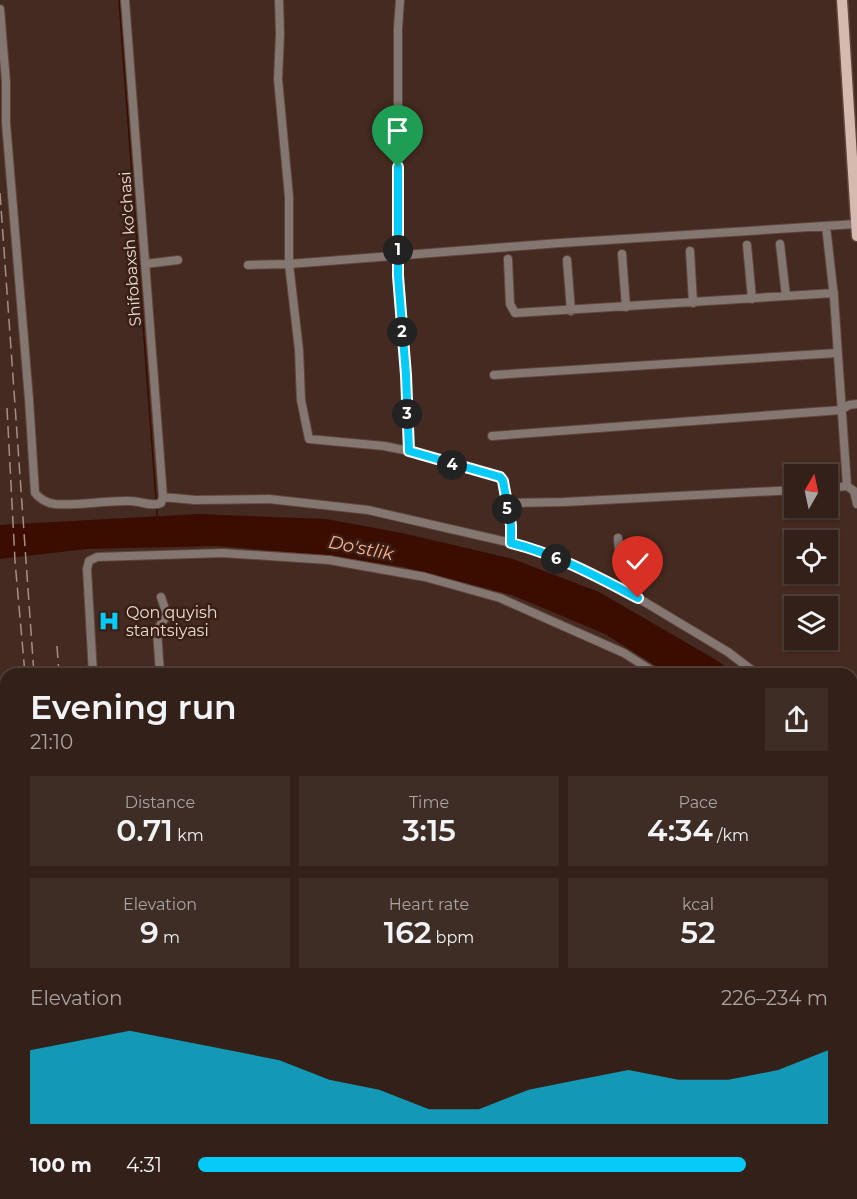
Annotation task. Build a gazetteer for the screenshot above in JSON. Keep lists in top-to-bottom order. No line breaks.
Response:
{"streets":{"street":["Shifobaxsh ko'chasi"]},"water":["Do'stlik"],"places":{"hospital":["Qon quyish stantsiyasi"]},"north":"top","page":{"pins":["1","2","3","4","5","6"],"heading":["Evening run","21:10"],"stats":[["Distance","0.71 km"],["Time","3:15"],["Pace","4:34 /km"],["Elevation","9 m"],["Heart rate","162 bpm"],["kcal","52"]],"chart":["Elevation","226–234 m"],"list":[{"name":"100 m","note":"4:31"}]}}
